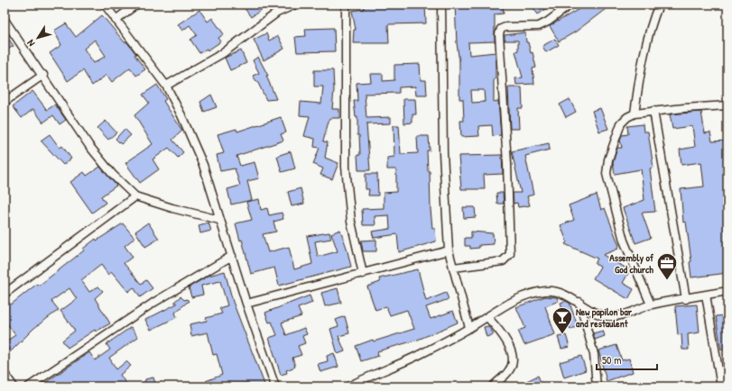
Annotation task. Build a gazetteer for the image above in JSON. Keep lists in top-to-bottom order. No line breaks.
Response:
{"places":{"office":["Assembly of God church"],"bar":["New papilon bar and restaulent"]},"scale_bar":"50 m","north":"bottom left"}
